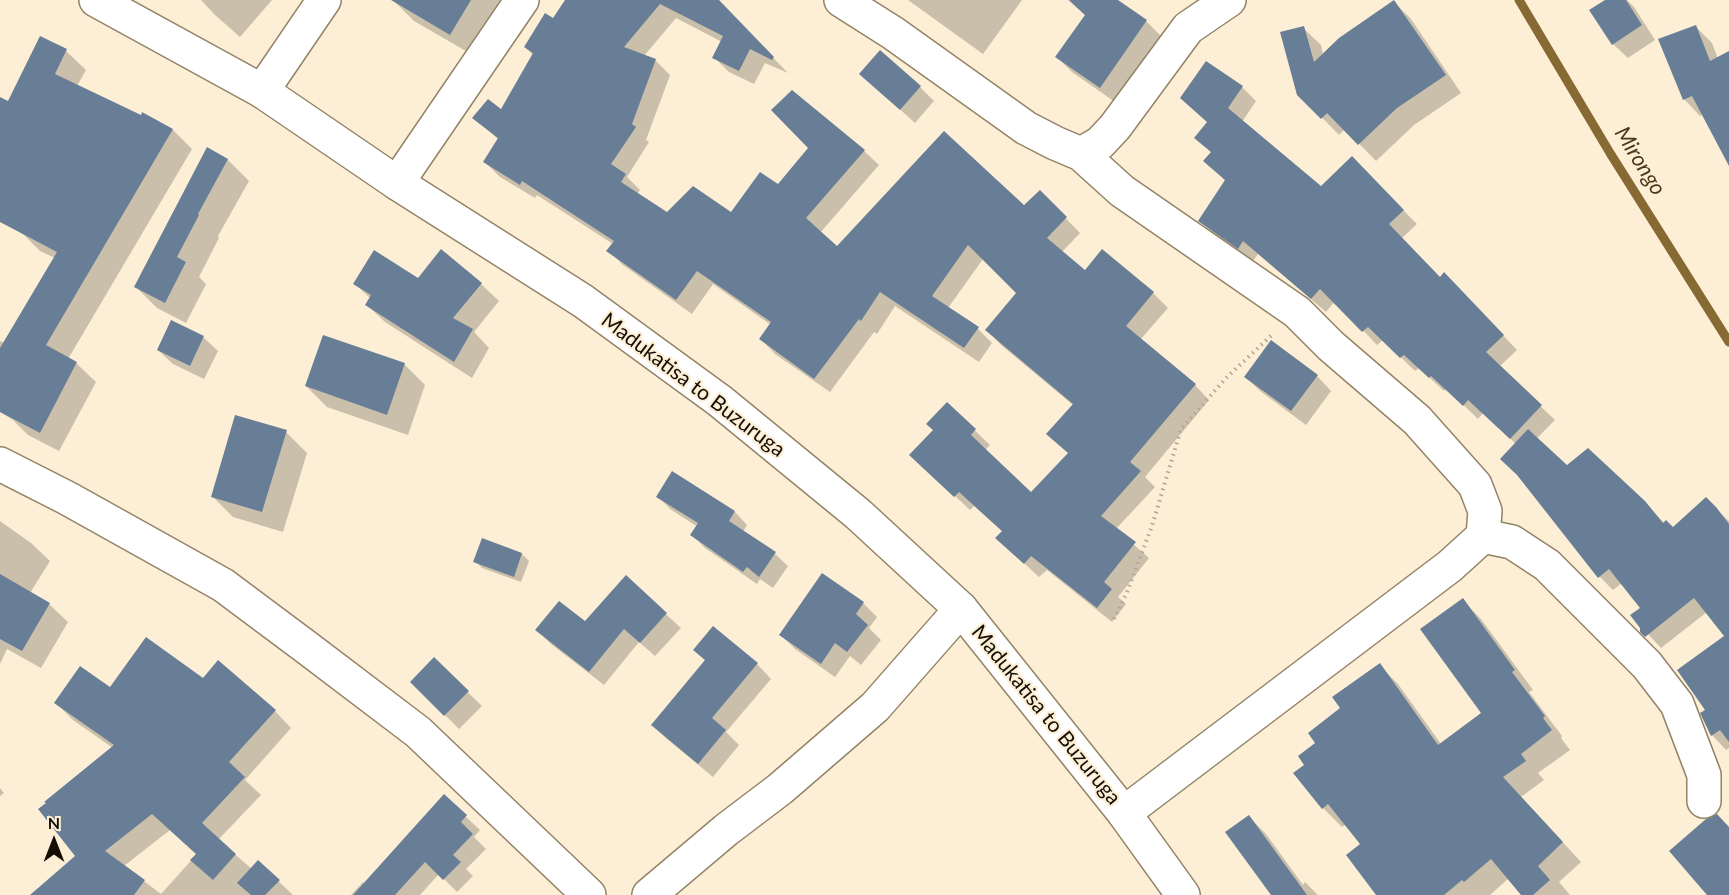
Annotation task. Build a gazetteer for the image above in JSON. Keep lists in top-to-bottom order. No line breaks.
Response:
{"streets":{"street":["Madukatisa to Buzuruga"]},"water":["Mirongo"],"north":"top"}
